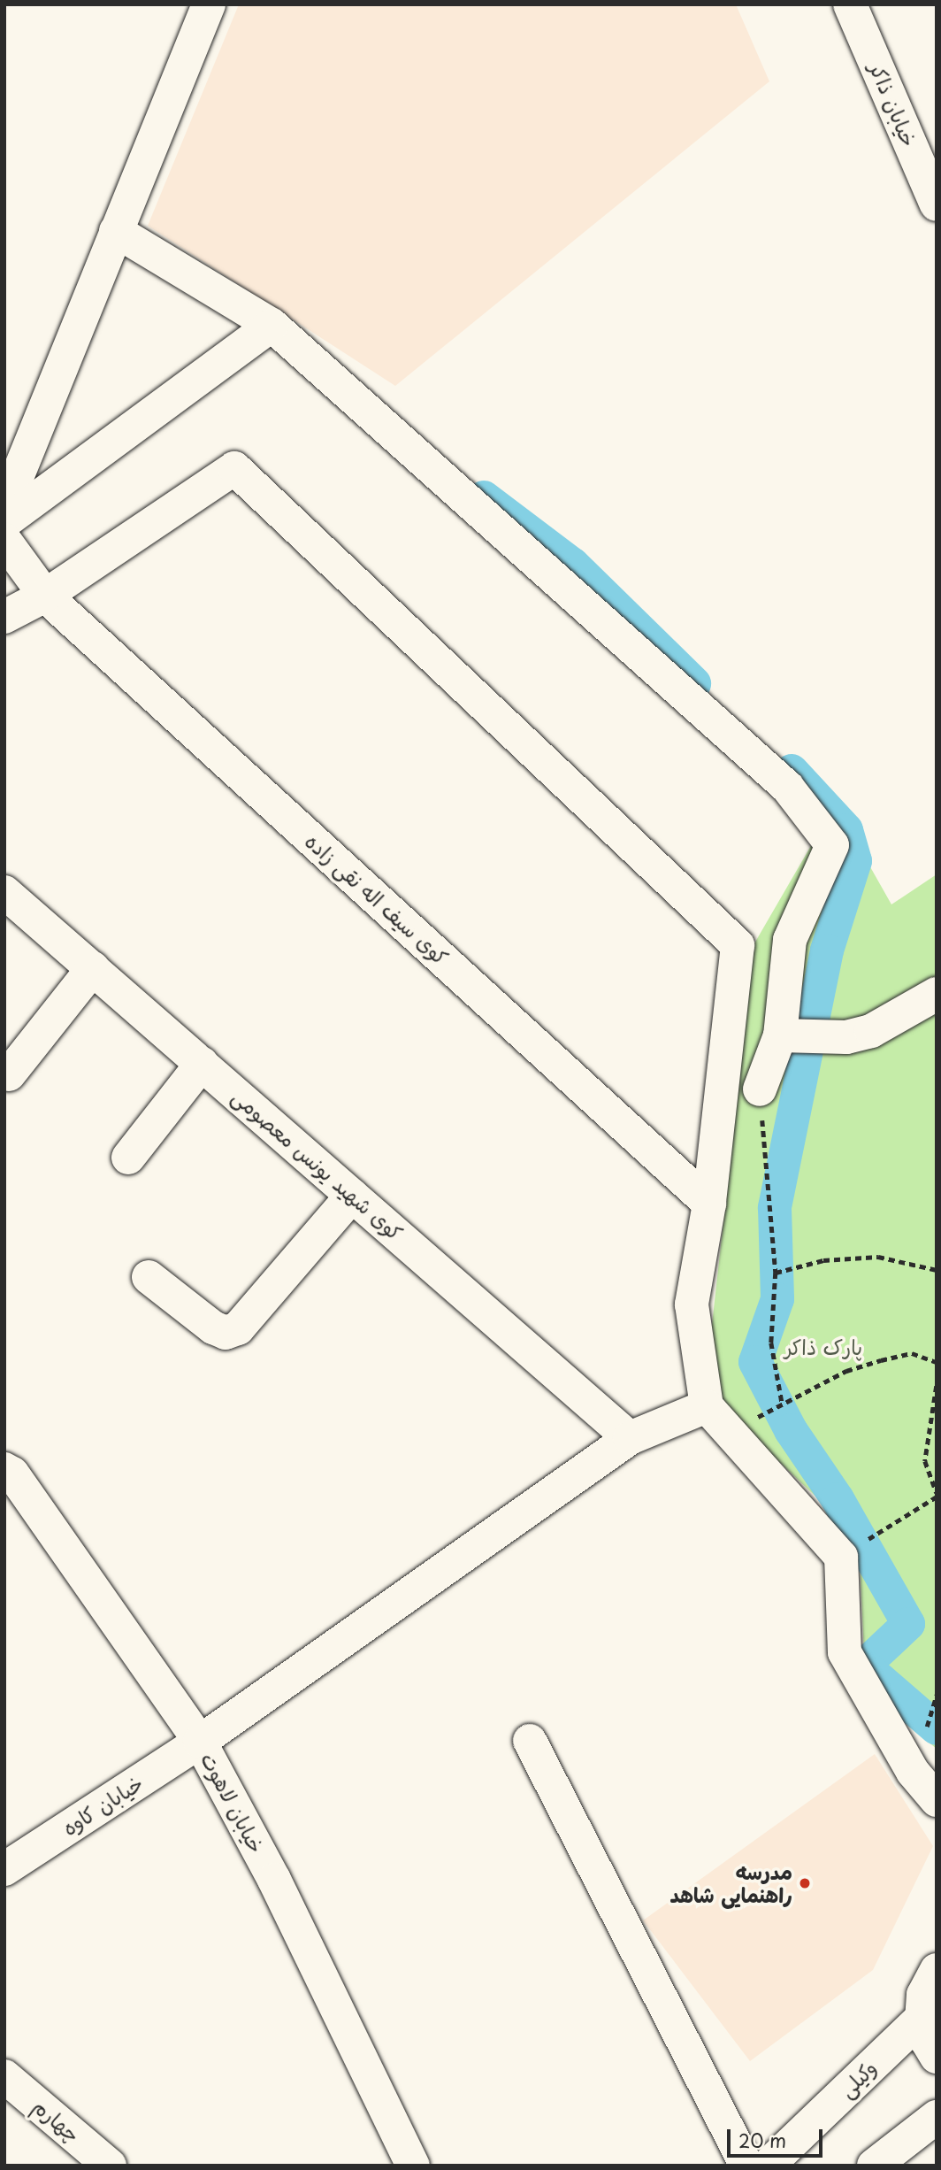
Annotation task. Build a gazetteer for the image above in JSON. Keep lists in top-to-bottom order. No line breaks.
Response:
{"streets":{"street":["خیابان ذاکر","کوی سیف اله نقی زاده","کوی شهید یونس معصومی","خیابان لاهوت","خیابان کاوه","وکیلی","چهارم"]},"crossings":[["کوی شهید یونس معصومی","خیابان کاوه"],["خیابان لاهوت","خیابان کاوه"]],"parks":["پارک ذاکر"],"places":["مدرسه راهنمایی شاهد"],"scale_bar":"20 m"}
